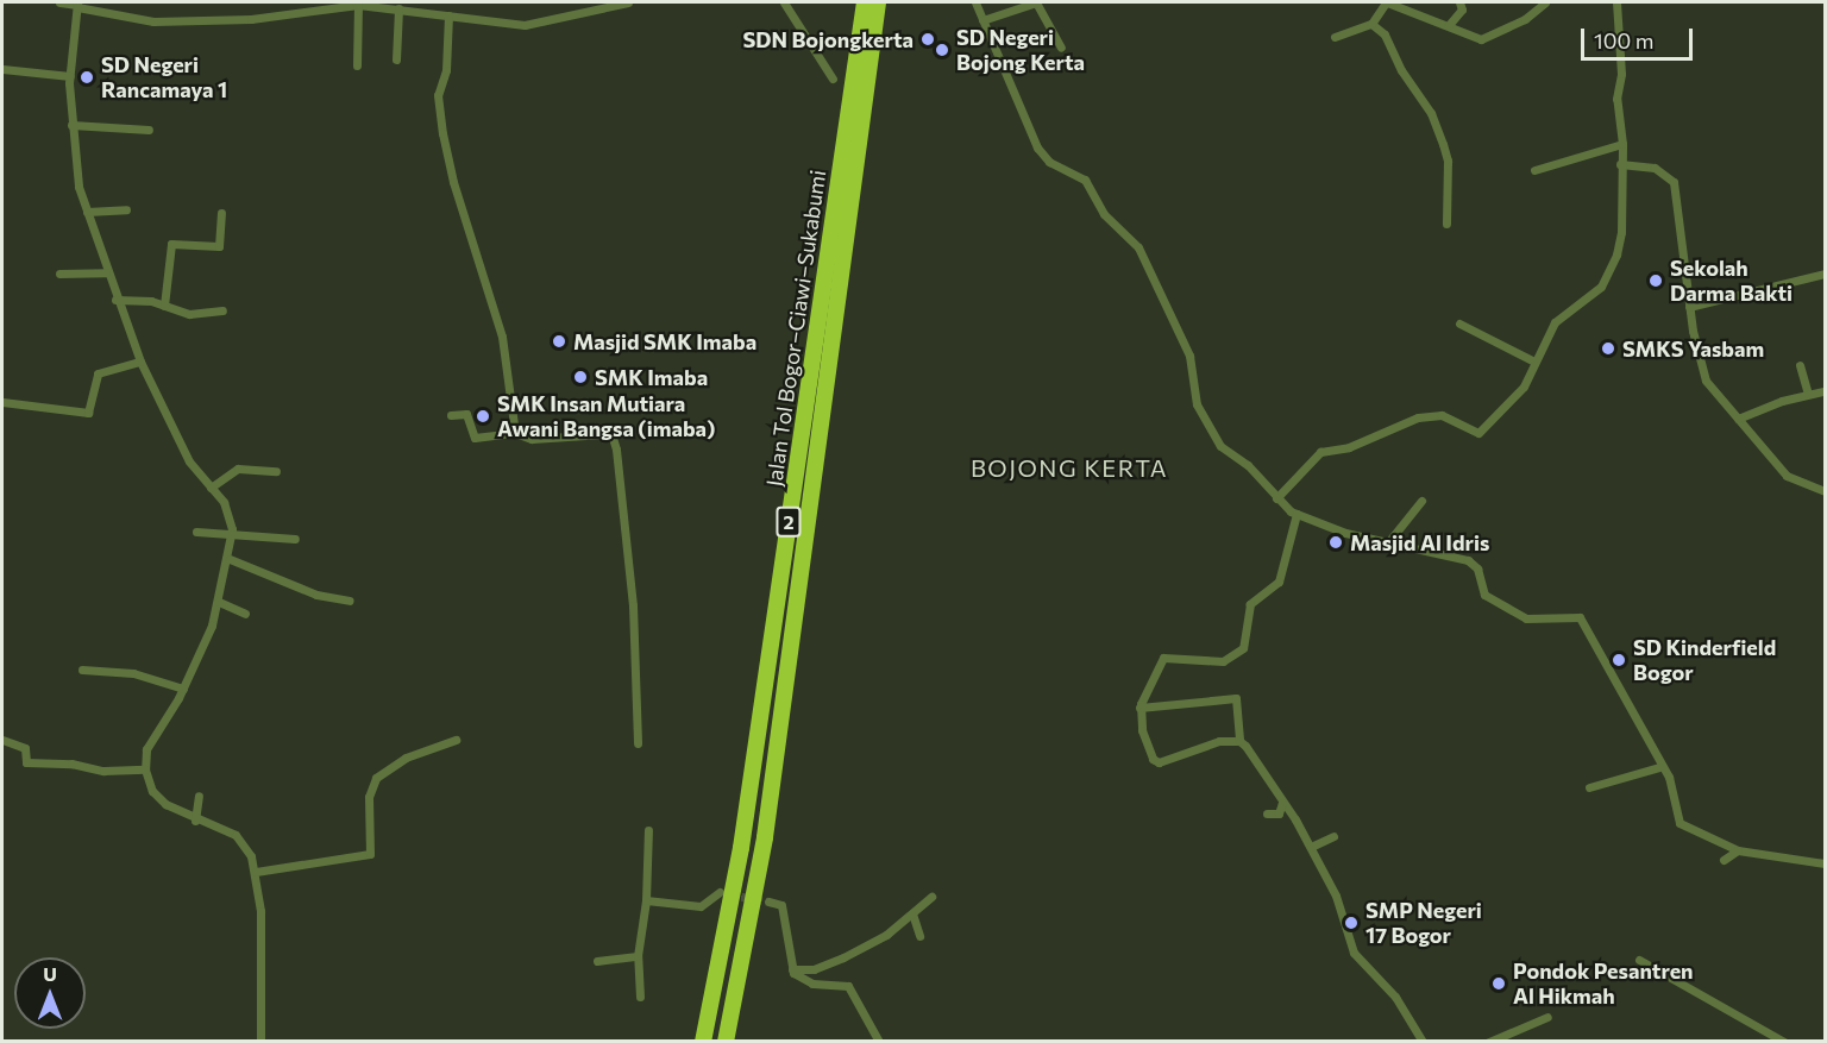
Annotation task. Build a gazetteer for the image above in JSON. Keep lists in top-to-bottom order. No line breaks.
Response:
{"streets":{"highway":["Jalan Tol Bogor–Ciawi–Sukabumi","2"]},"districts":["BOJONG KERTA"],"places":["SDN Bojongkerta","SD Negeri Bojong Kerta","SD Negeri Rancamaya 1","Sekolah Darma Bakti","Masjid SMK Imaba","SMKS Yasbam","SMK Imaba","SMK Insan Mutiara Awani Bangsa (imaba)","Masjid Al Idris","SD Kinderfield Bogor","SMP Negeri 17 Bogor","Pondok Pesantren Al Hikmah"],"scale_bar":"100 m","north":"top"}
